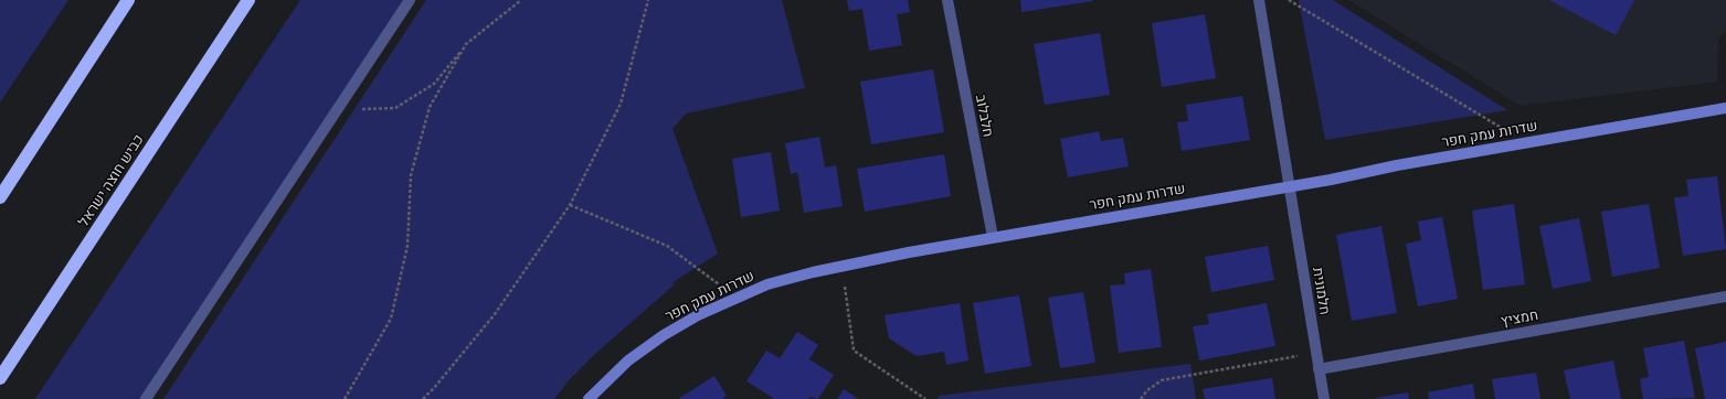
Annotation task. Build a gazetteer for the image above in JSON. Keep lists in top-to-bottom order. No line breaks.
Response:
{"streets":{"highway":["כביש חוצה ישראל"],"street":["חלבלוב","שדרות עמק חפר","חלמונית","חמציץ"]},"crossings":[["חלבלוב","שדרות עמק חפר"],["שדרות עמק חפר","חלמונית"],["חלמונית","חמציץ"]]}
